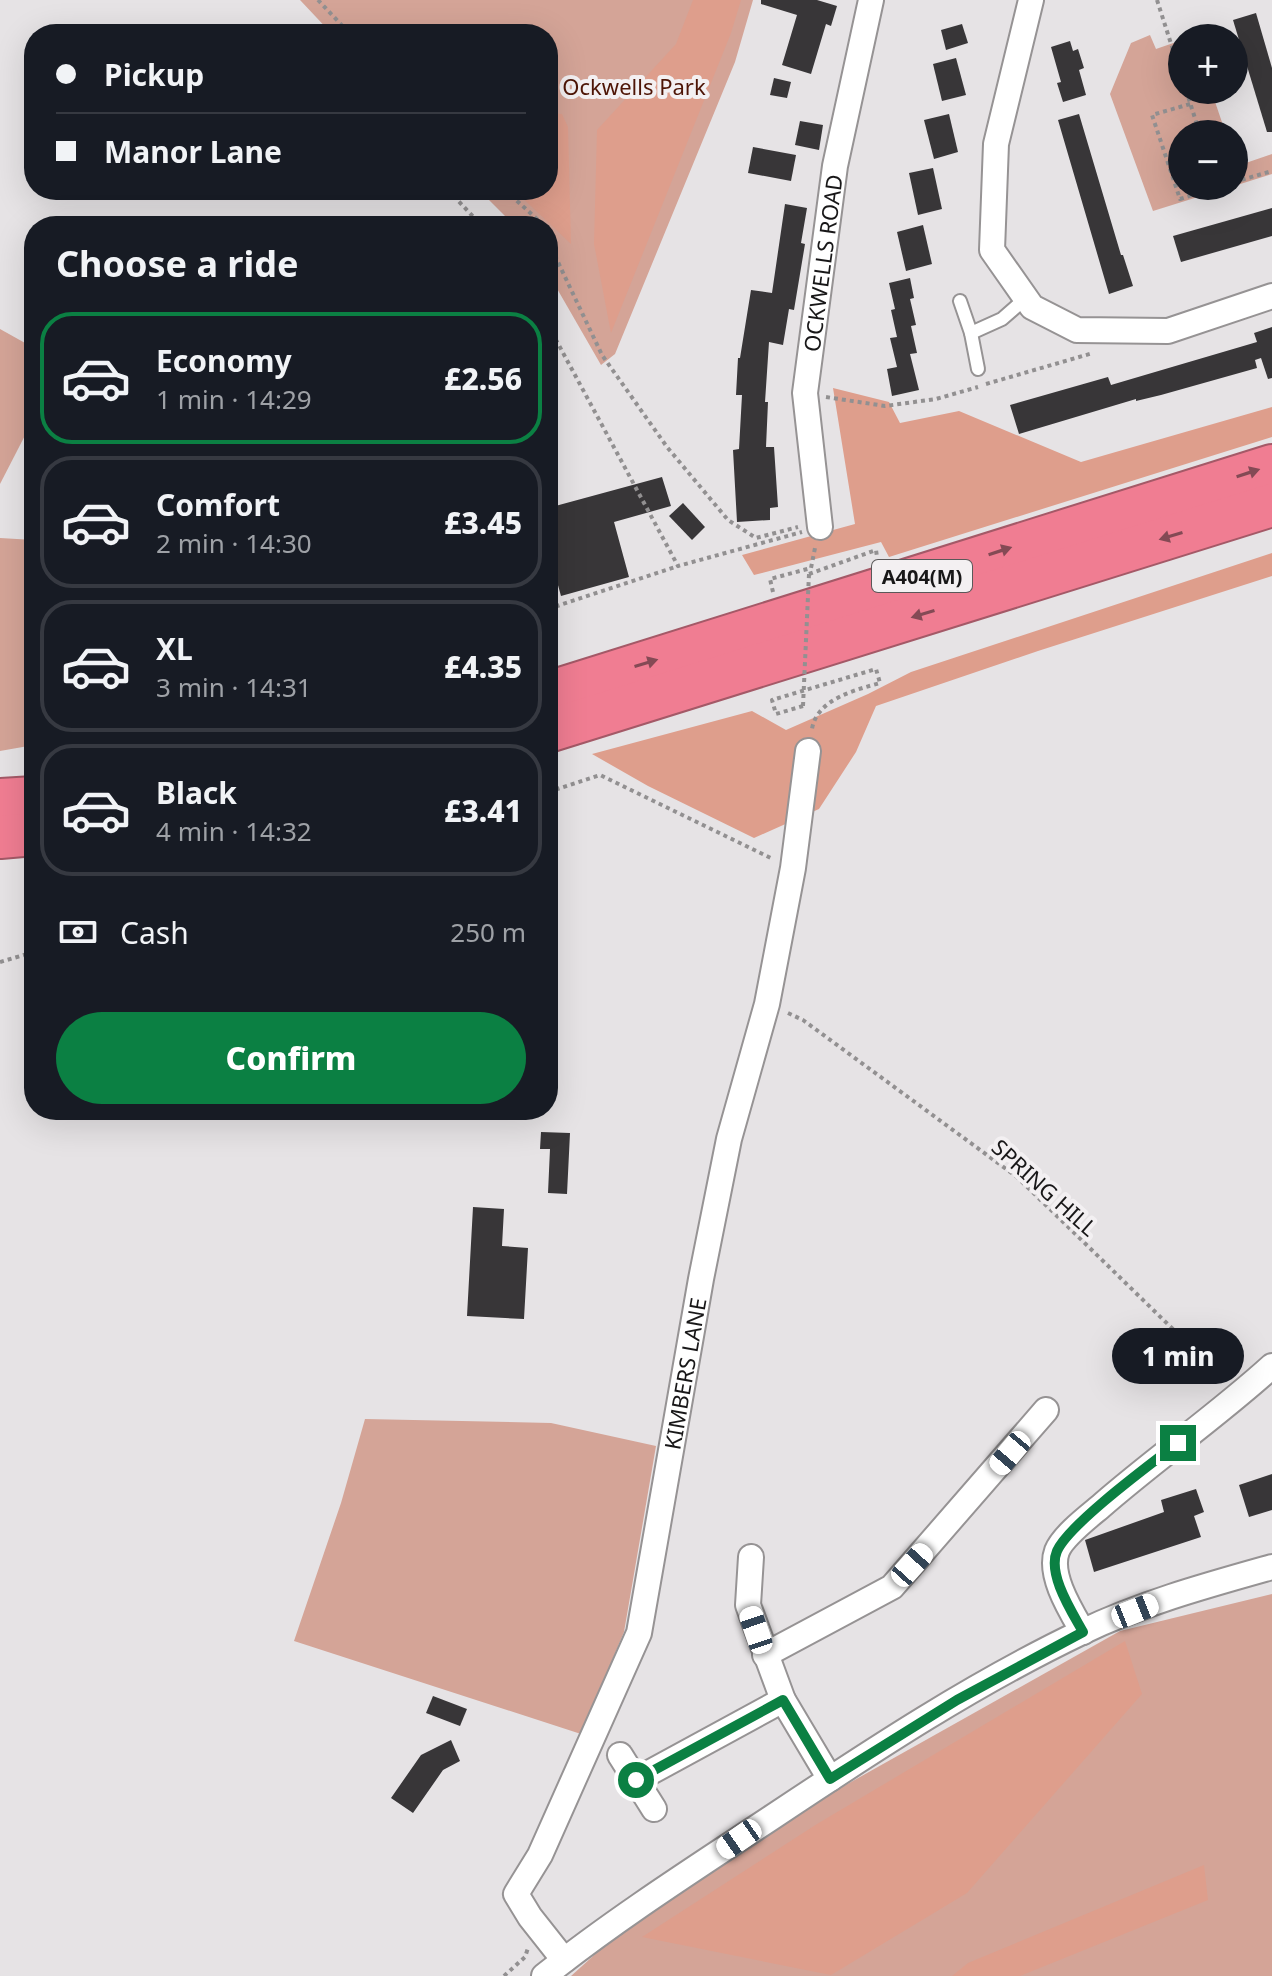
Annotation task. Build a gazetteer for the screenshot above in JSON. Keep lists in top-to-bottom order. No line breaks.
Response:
{"streets":{"highway":["A404(M)"],"street":["OCKWELLS ROAD","KIMBERS LANE"],"path":["SPRING HILL"]},"crossings":[["SPRING HILL","KIMBERS LANE"]],"parks":["Ockwells Park"],"page":{"map_buttons":["+","−"],"banner":["Pickup","Manor Lane"],"heading":"Choose a ride","list":[{"name":"Economy","note":"1 min · 14:29","value":"£2.56"},{"name":"Comfort","note":"2 min · 14:30","value":"£3.45"},{"name":"XL","note":"3 min · 14:31","value":"£4.35"},{"name":"Black","note":"4 min · 14:32","value":"£3.41"}],"pay":["Cash","250 m"],"buttons":"Confirm","bubble":"1 min"}}
